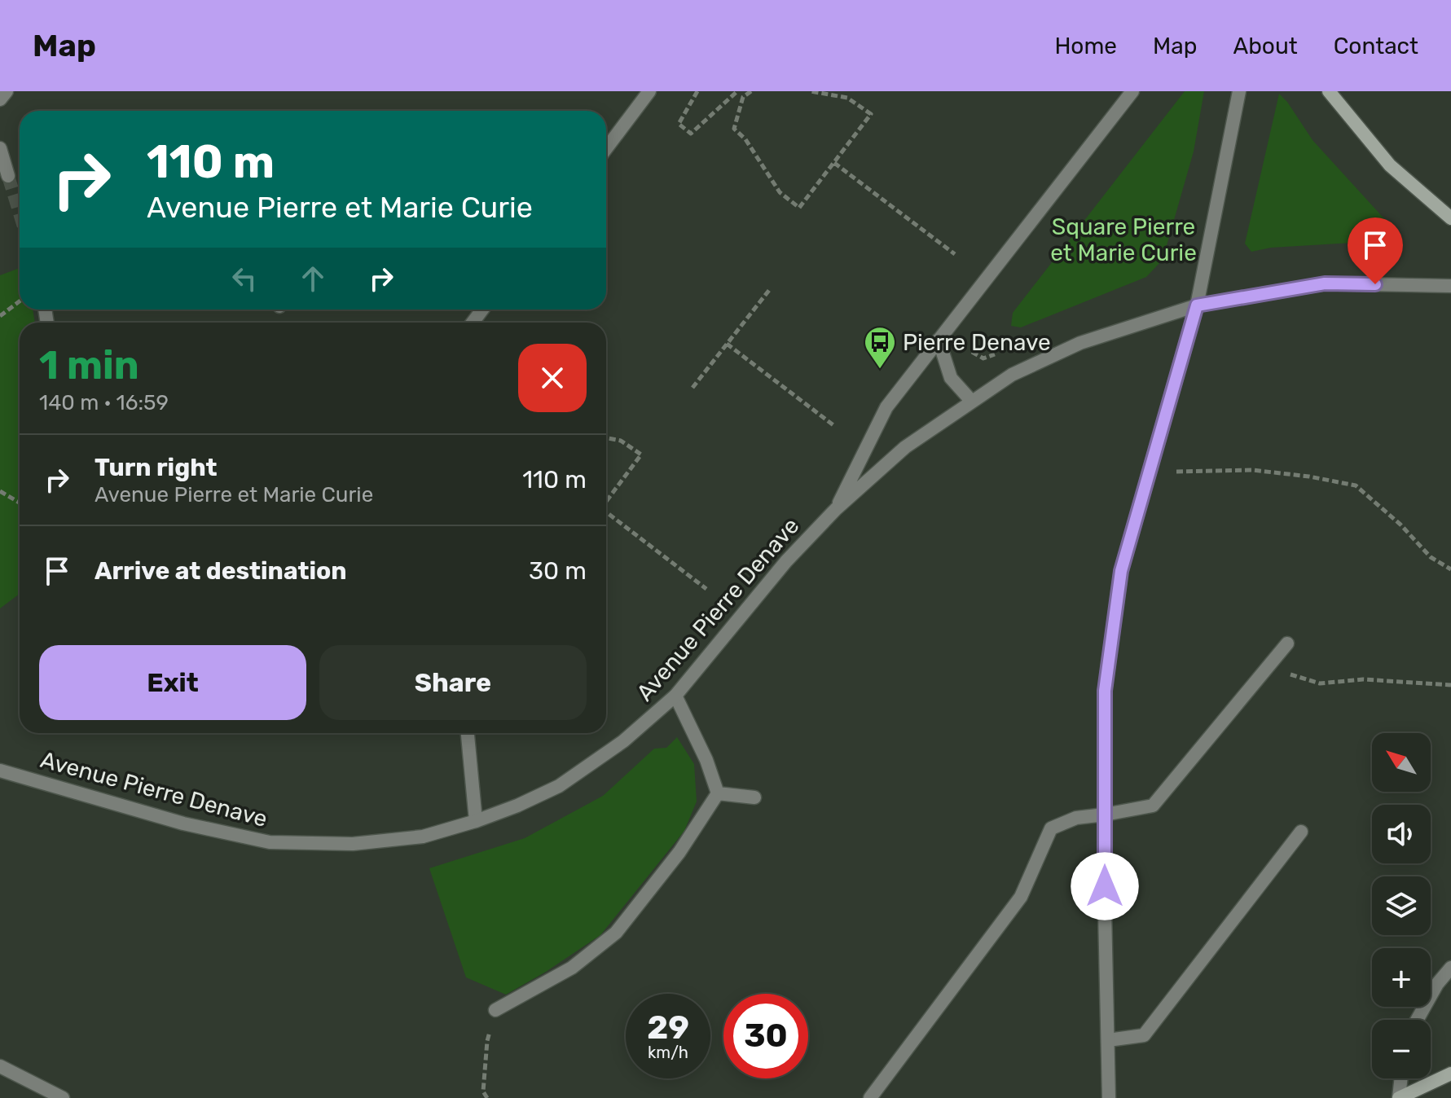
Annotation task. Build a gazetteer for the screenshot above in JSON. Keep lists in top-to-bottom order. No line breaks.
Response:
{"streets":{"street":["Avenue Pierre Denave"]},"parks":["Square Pierre et Marie Curie"],"places":{"bus stop":["Pierre Denave"]},"north":"top left","page":{"header":"Map","nav":["Home","Map","About","Contact"],"turn":["110 m","Avenue Pierre et Marie Curie"],"heading":["1 min","140 m · 16:59"],"list":[{"name":"Turn right","note":"Avenue Pierre et Marie Curie","value":"110 m"},{"name":"Arrive at destination","value":"30 m"}],"buttons":["Exit","Share"],"map_buttons":["+","−"],"speed":"29 km/h","limit":"30"}}
